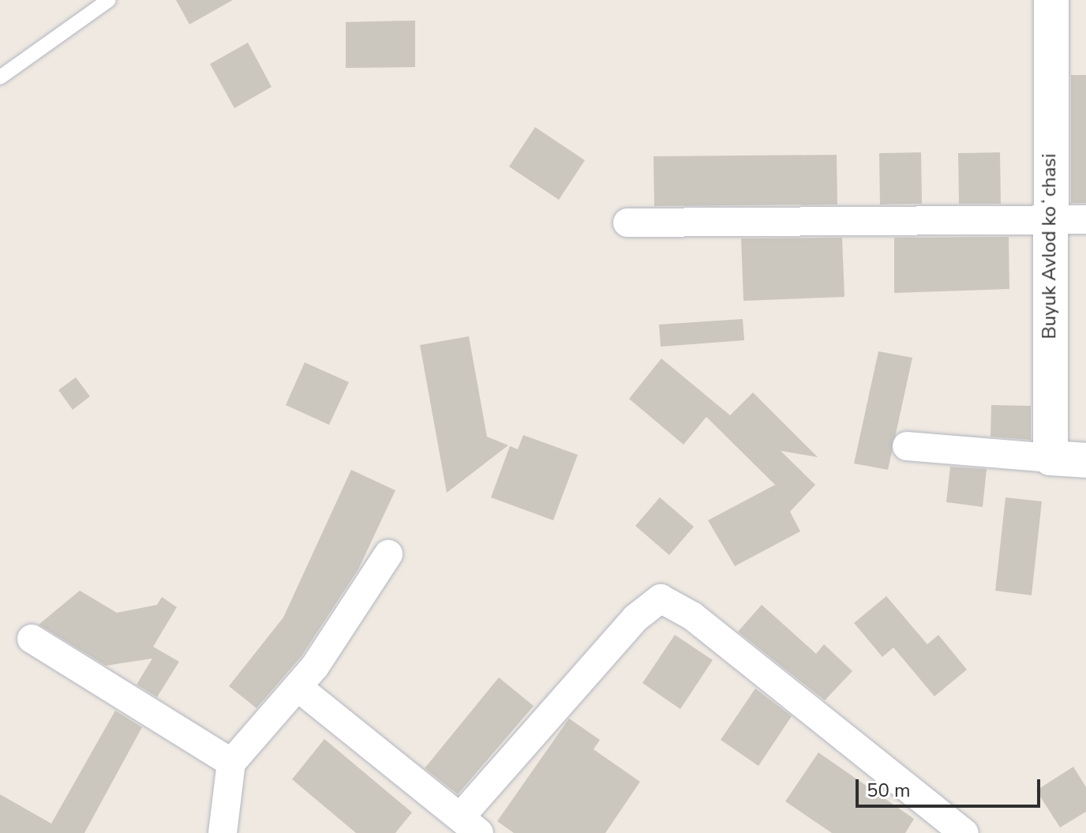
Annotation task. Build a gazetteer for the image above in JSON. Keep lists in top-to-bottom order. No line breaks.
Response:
{"streets":{"street":["Buyuk Avlod koʻchasi"]},"scale_bar":"50 m"}
